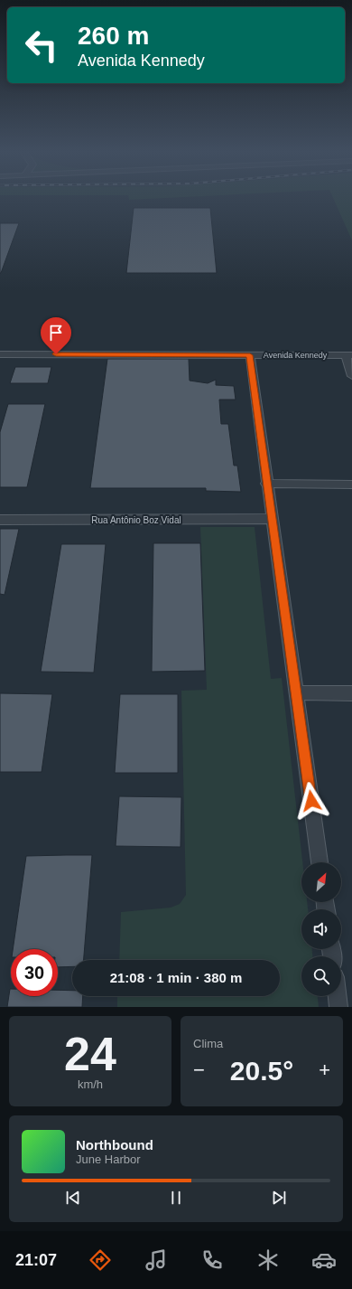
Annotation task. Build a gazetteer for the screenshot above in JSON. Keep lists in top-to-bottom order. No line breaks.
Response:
{"streets":{"street":["Avenida Kennedy","Rua Antônio Boz Vidal"]},"north":"top right","page":{"turn":["260 m","Avenida Kennedy"],"limit":"30","trip":"21:08 · 1 min · 380 m","tile":[["24","km/h"],"Clima"],"heat":["−","20.5°","+"],"song":["Northbound","June Harbor"],"tabs":"21:07"}}
